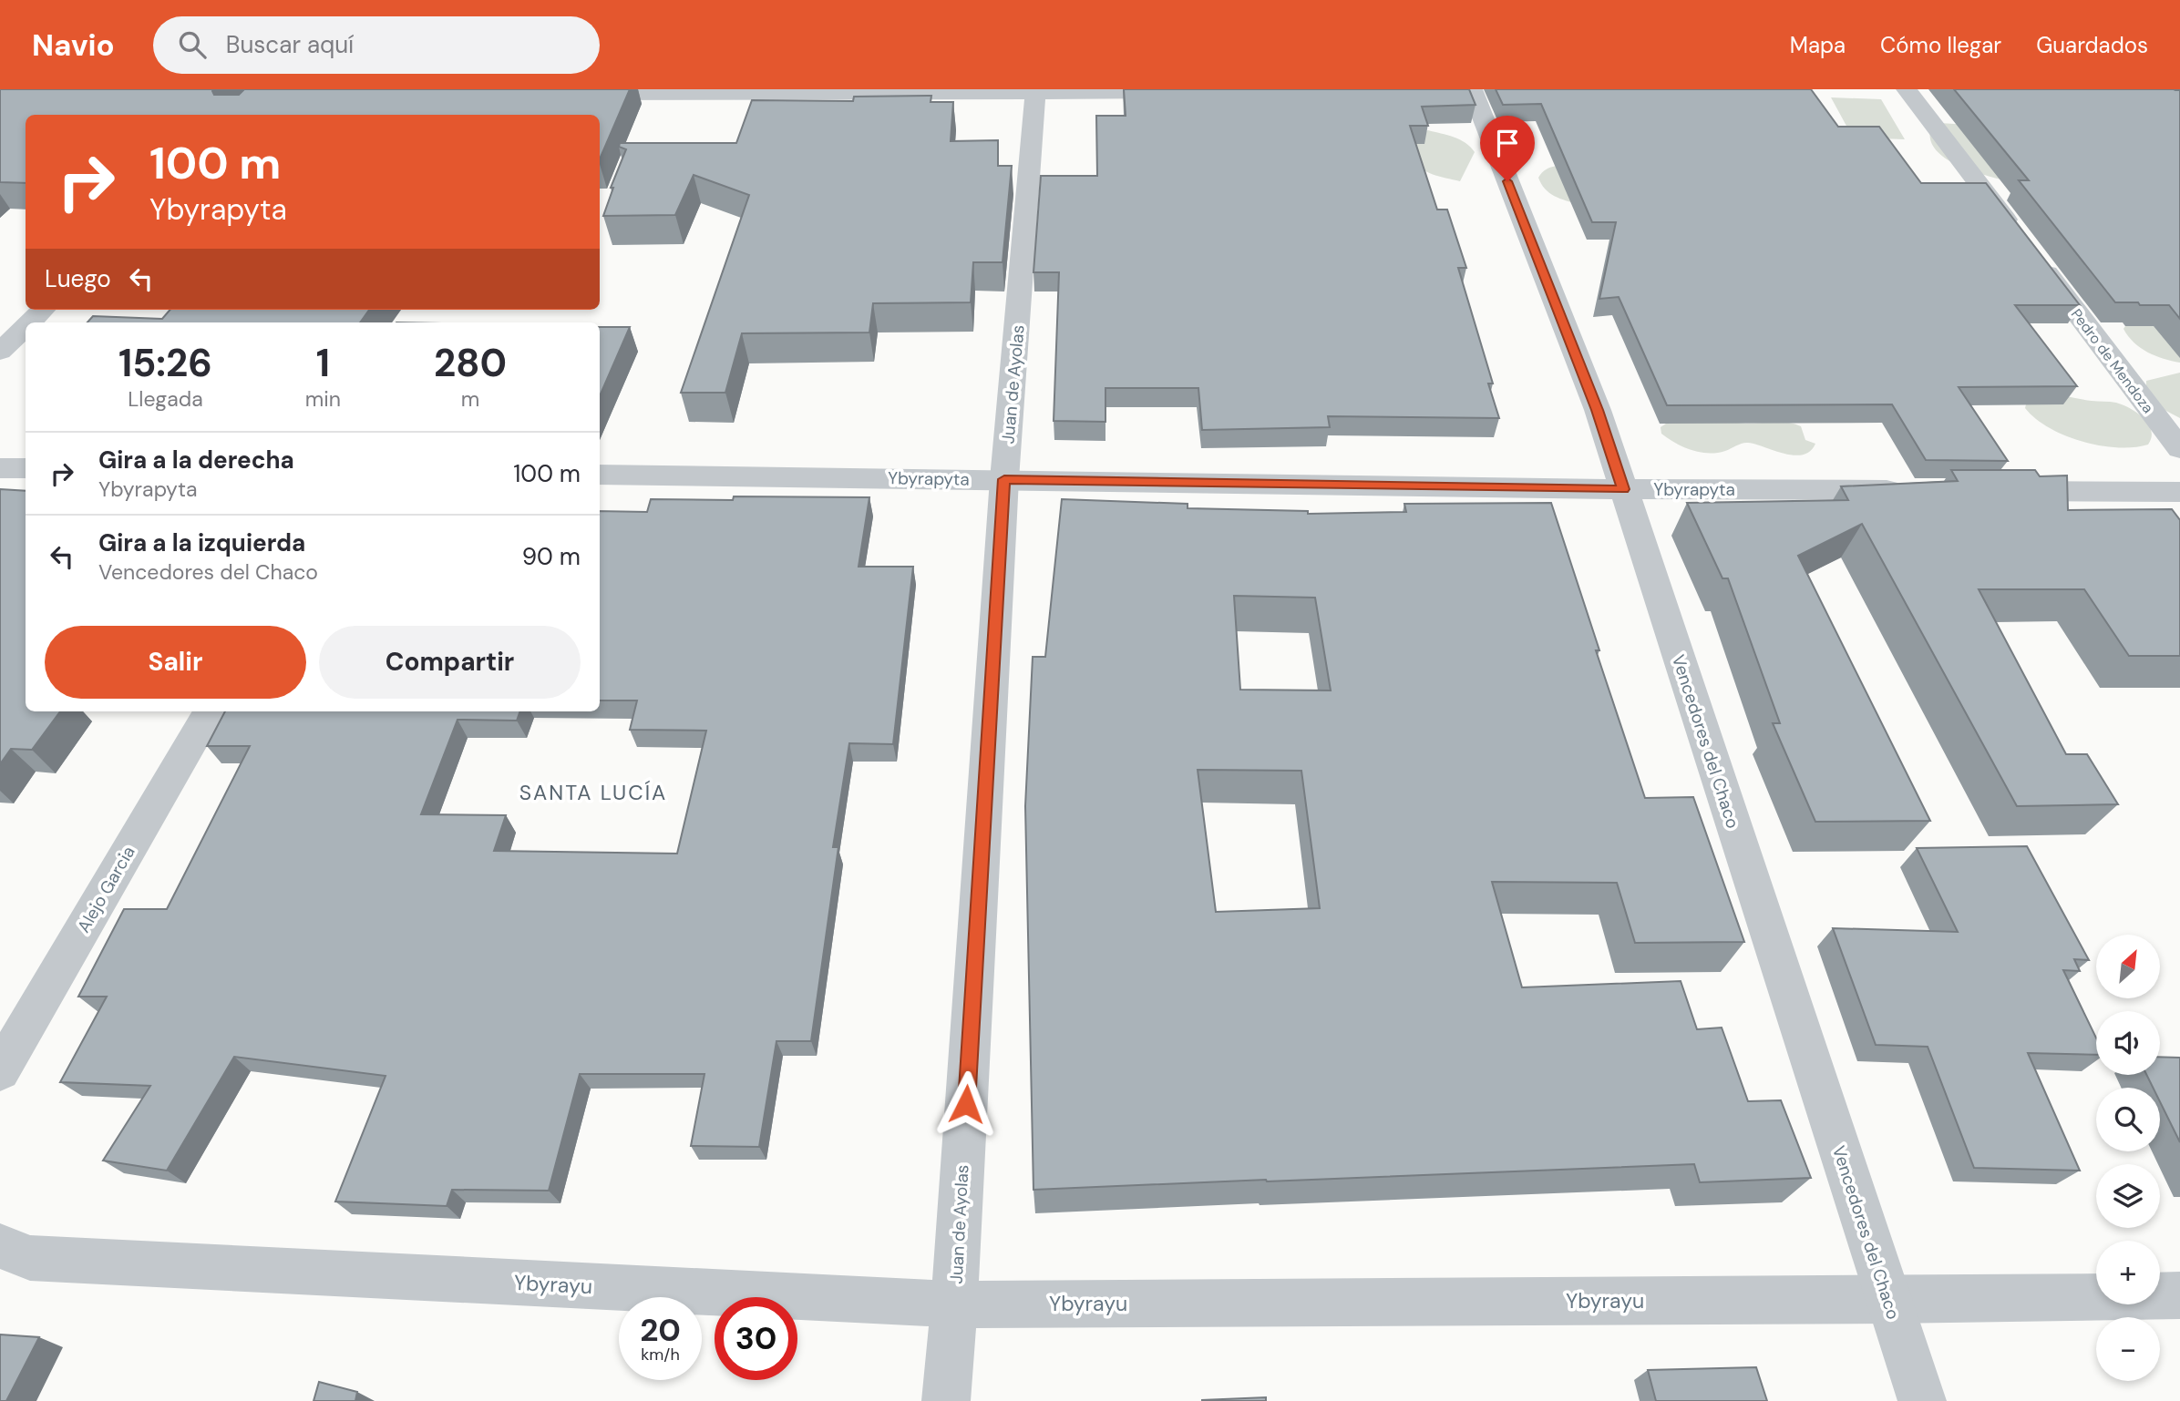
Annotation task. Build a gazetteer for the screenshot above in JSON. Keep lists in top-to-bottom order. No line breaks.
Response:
{"streets":{"street":["Pedro de Mendoza","Juan de Ayolas","Ybyrapyta","Vencedores del Chaco","Alejo Garcia","Ybyrayu"]},"crossings":[["Juan de Ayolas","Ybyrapyta"],["Juan de Ayolas","Ybyrayu"],["Ybyrapyta","Vencedores del Chaco"],["Vencedores del Chaco","Ybyrayu"]],"districts":["SANTA LUCÍA"],"north":"top right","page":{"header":"Navio","search":"Buscar aquí","nav":["Mapa","Cómo llegar","Guardados"],"turn":["100 m","Ybyrapyta"],"then":"Luego","eta":["15:26","Llegada","1","min","280","m"],"list":[{"name":"Gira a la derecha","note":"Ybyrapyta","value":"100 m"},{"name":"Gira a la izquierda","note":"Vencedores del Chaco","value":"90 m"}],"buttons":["Salir","Compartir"],"map_buttons":["+","−"],"speed":"20 km/h","limit":"30"}}
